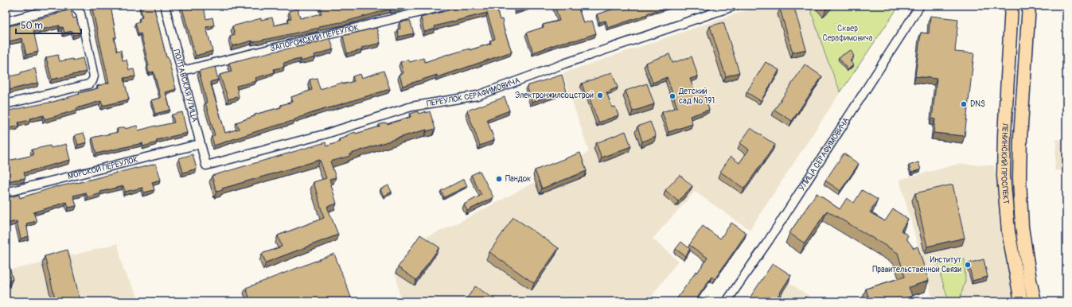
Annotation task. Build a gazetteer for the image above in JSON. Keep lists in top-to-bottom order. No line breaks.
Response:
{"streets":{"main road":["ЛЕНИНСКИЙ ПРОСПЕКТ"],"street":["ЗАПОРОЖСКИЙ ПЕРЕУЛОК","ПОЛТАВСКАЯ УЛИЦА","ПЕРЕУЛОК СЕРАФИМОВИЧА","УЛИЦА СЕРАФИМОВИЧА","МОРСКОЙ ПЕРЕУЛОК"]},"crossings":[["ЗАПОРОЖСКИЙ ПЕРЕУЛОК","ПОЛТАВСКАЯ УЛИЦА"],["ПОЛТАВСКАЯ УЛИЦА","ПЕРЕУЛОК СЕРАФИМОВИЧА"],["ПОЛТАВСКАЯ УЛИЦА","МОРСКОЙ ПЕРЕУЛОК"]],"parks":["Сквер Серафимовича"],"places":["Электронжилсоцстрой","Детский сад № 191","DNS","Пандок","Институт Правительственной Связи"],"scale_bar":"50 m"}
